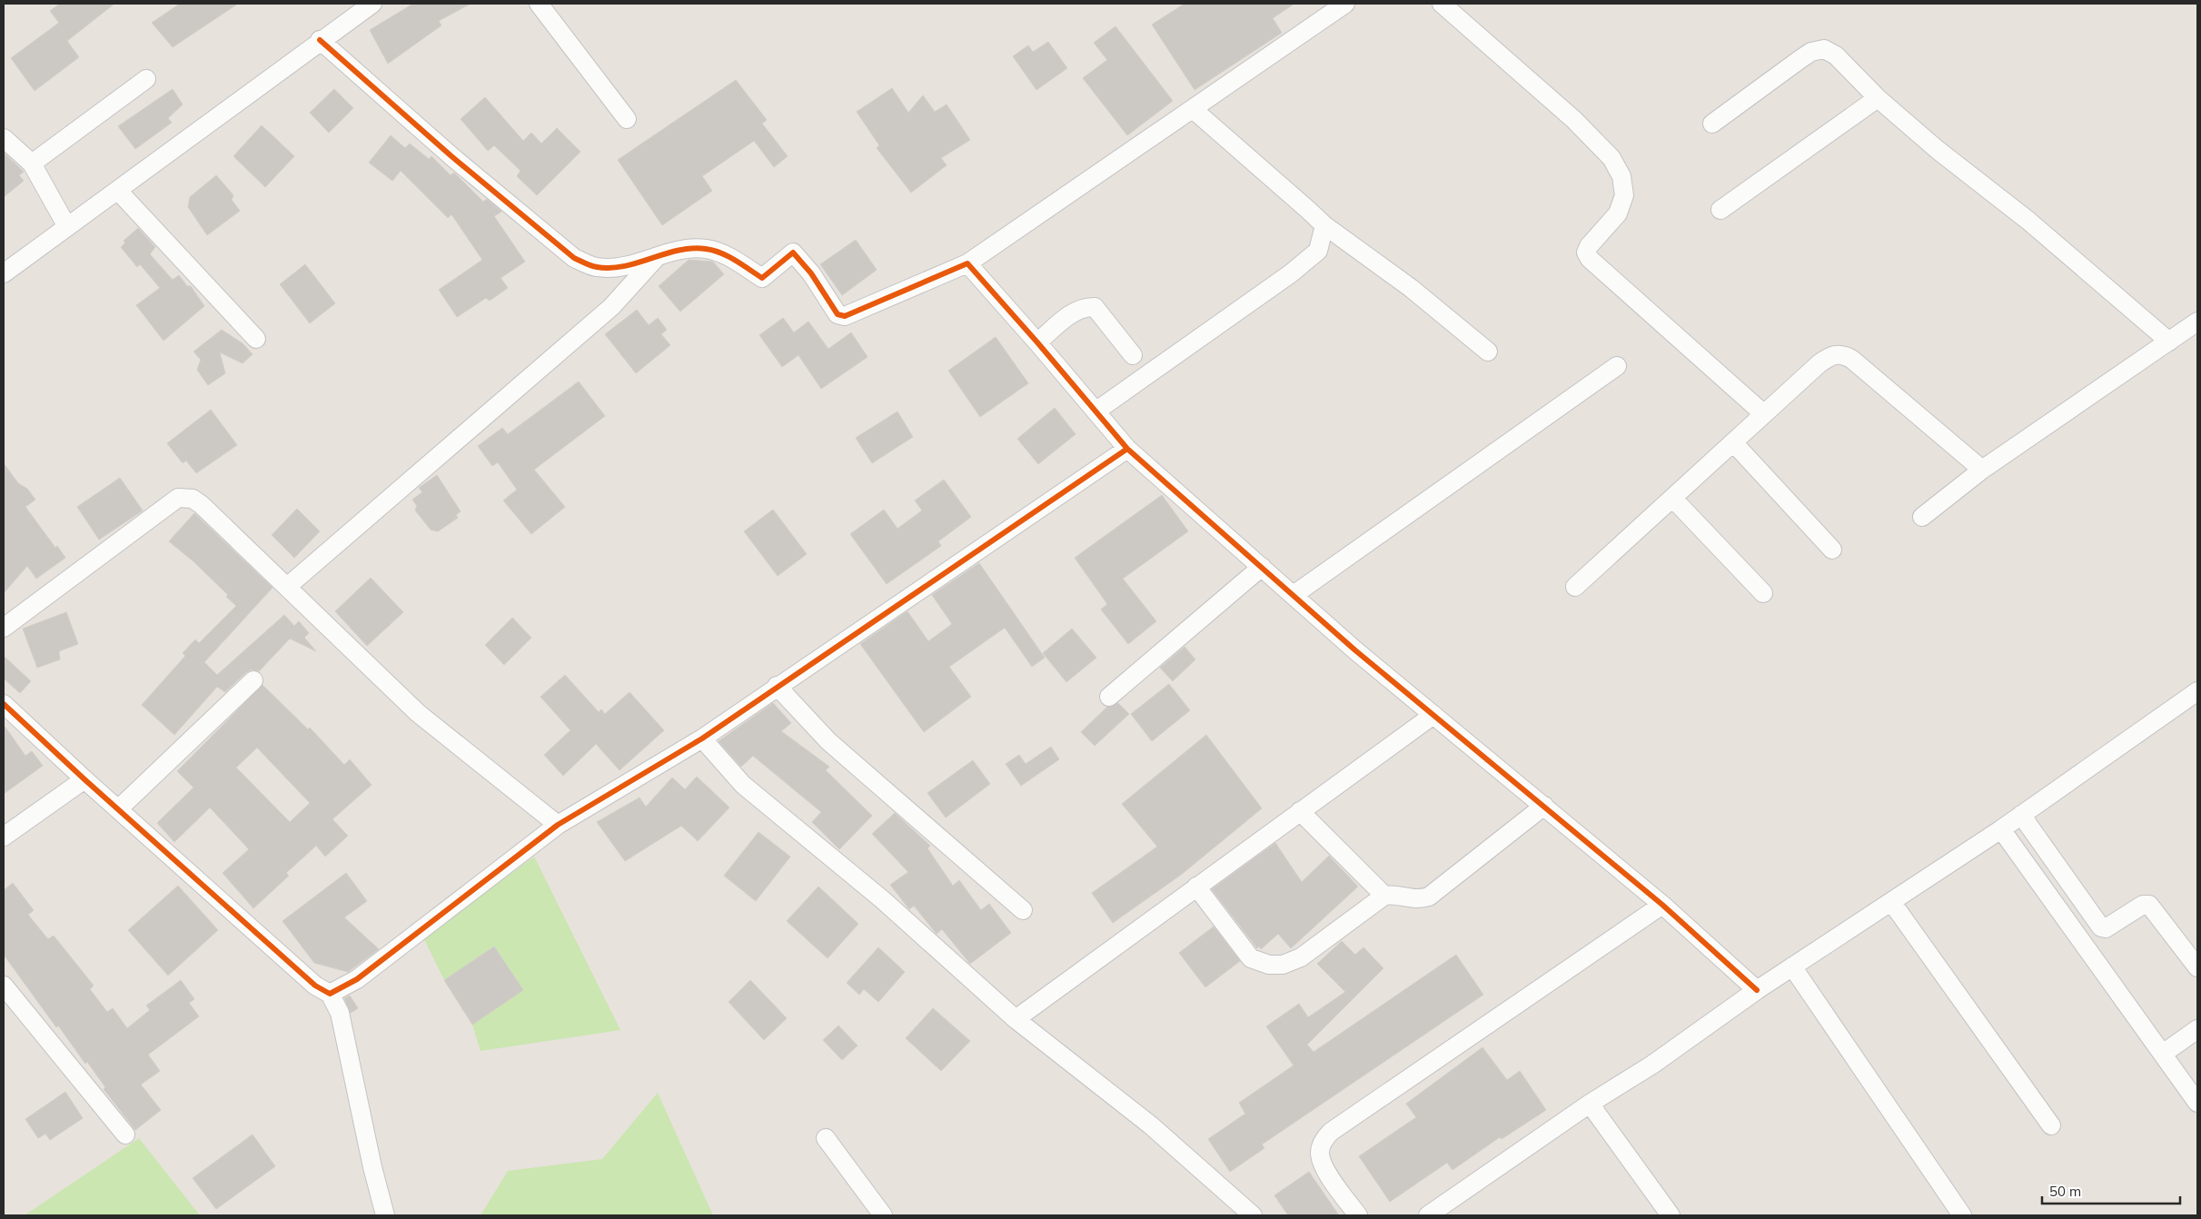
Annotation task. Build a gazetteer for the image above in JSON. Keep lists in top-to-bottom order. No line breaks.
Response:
{"scale_bar":"50 m"}
